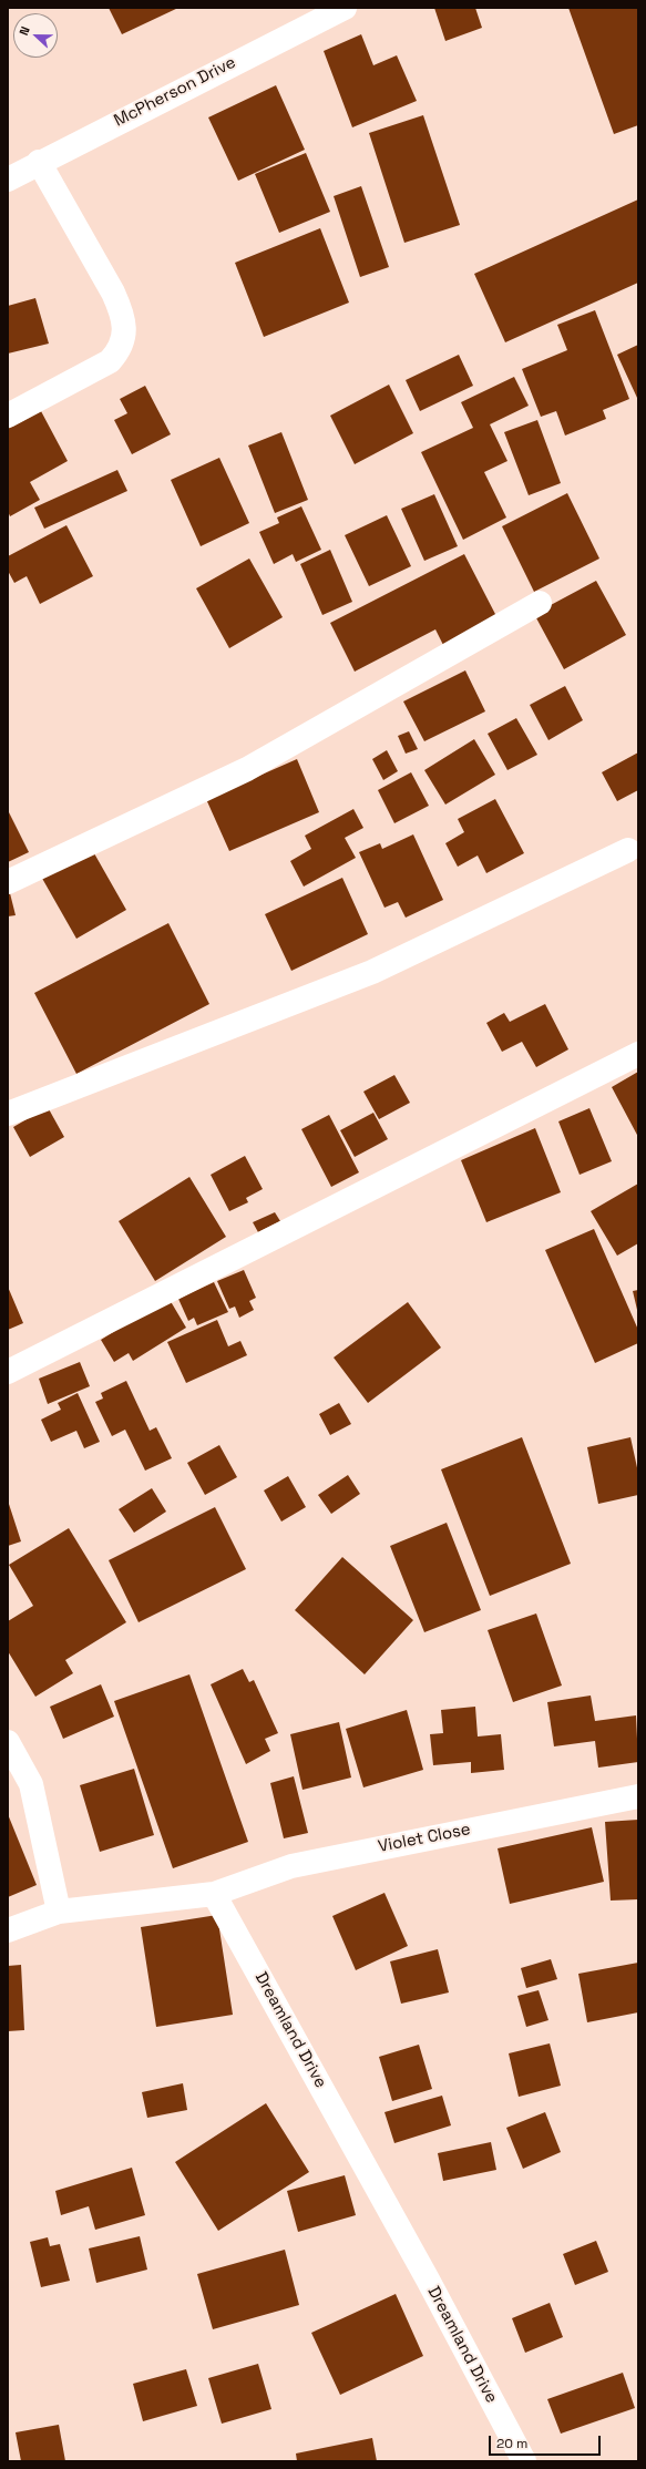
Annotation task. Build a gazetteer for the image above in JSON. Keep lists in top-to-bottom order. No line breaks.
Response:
{"streets":{"street":["McPherson Drive","Violet Close","Dreamland Drive"]},"crossings":[["Violet Close","Dreamland Drive"]],"scale_bar":"20 m","north":"left"}
